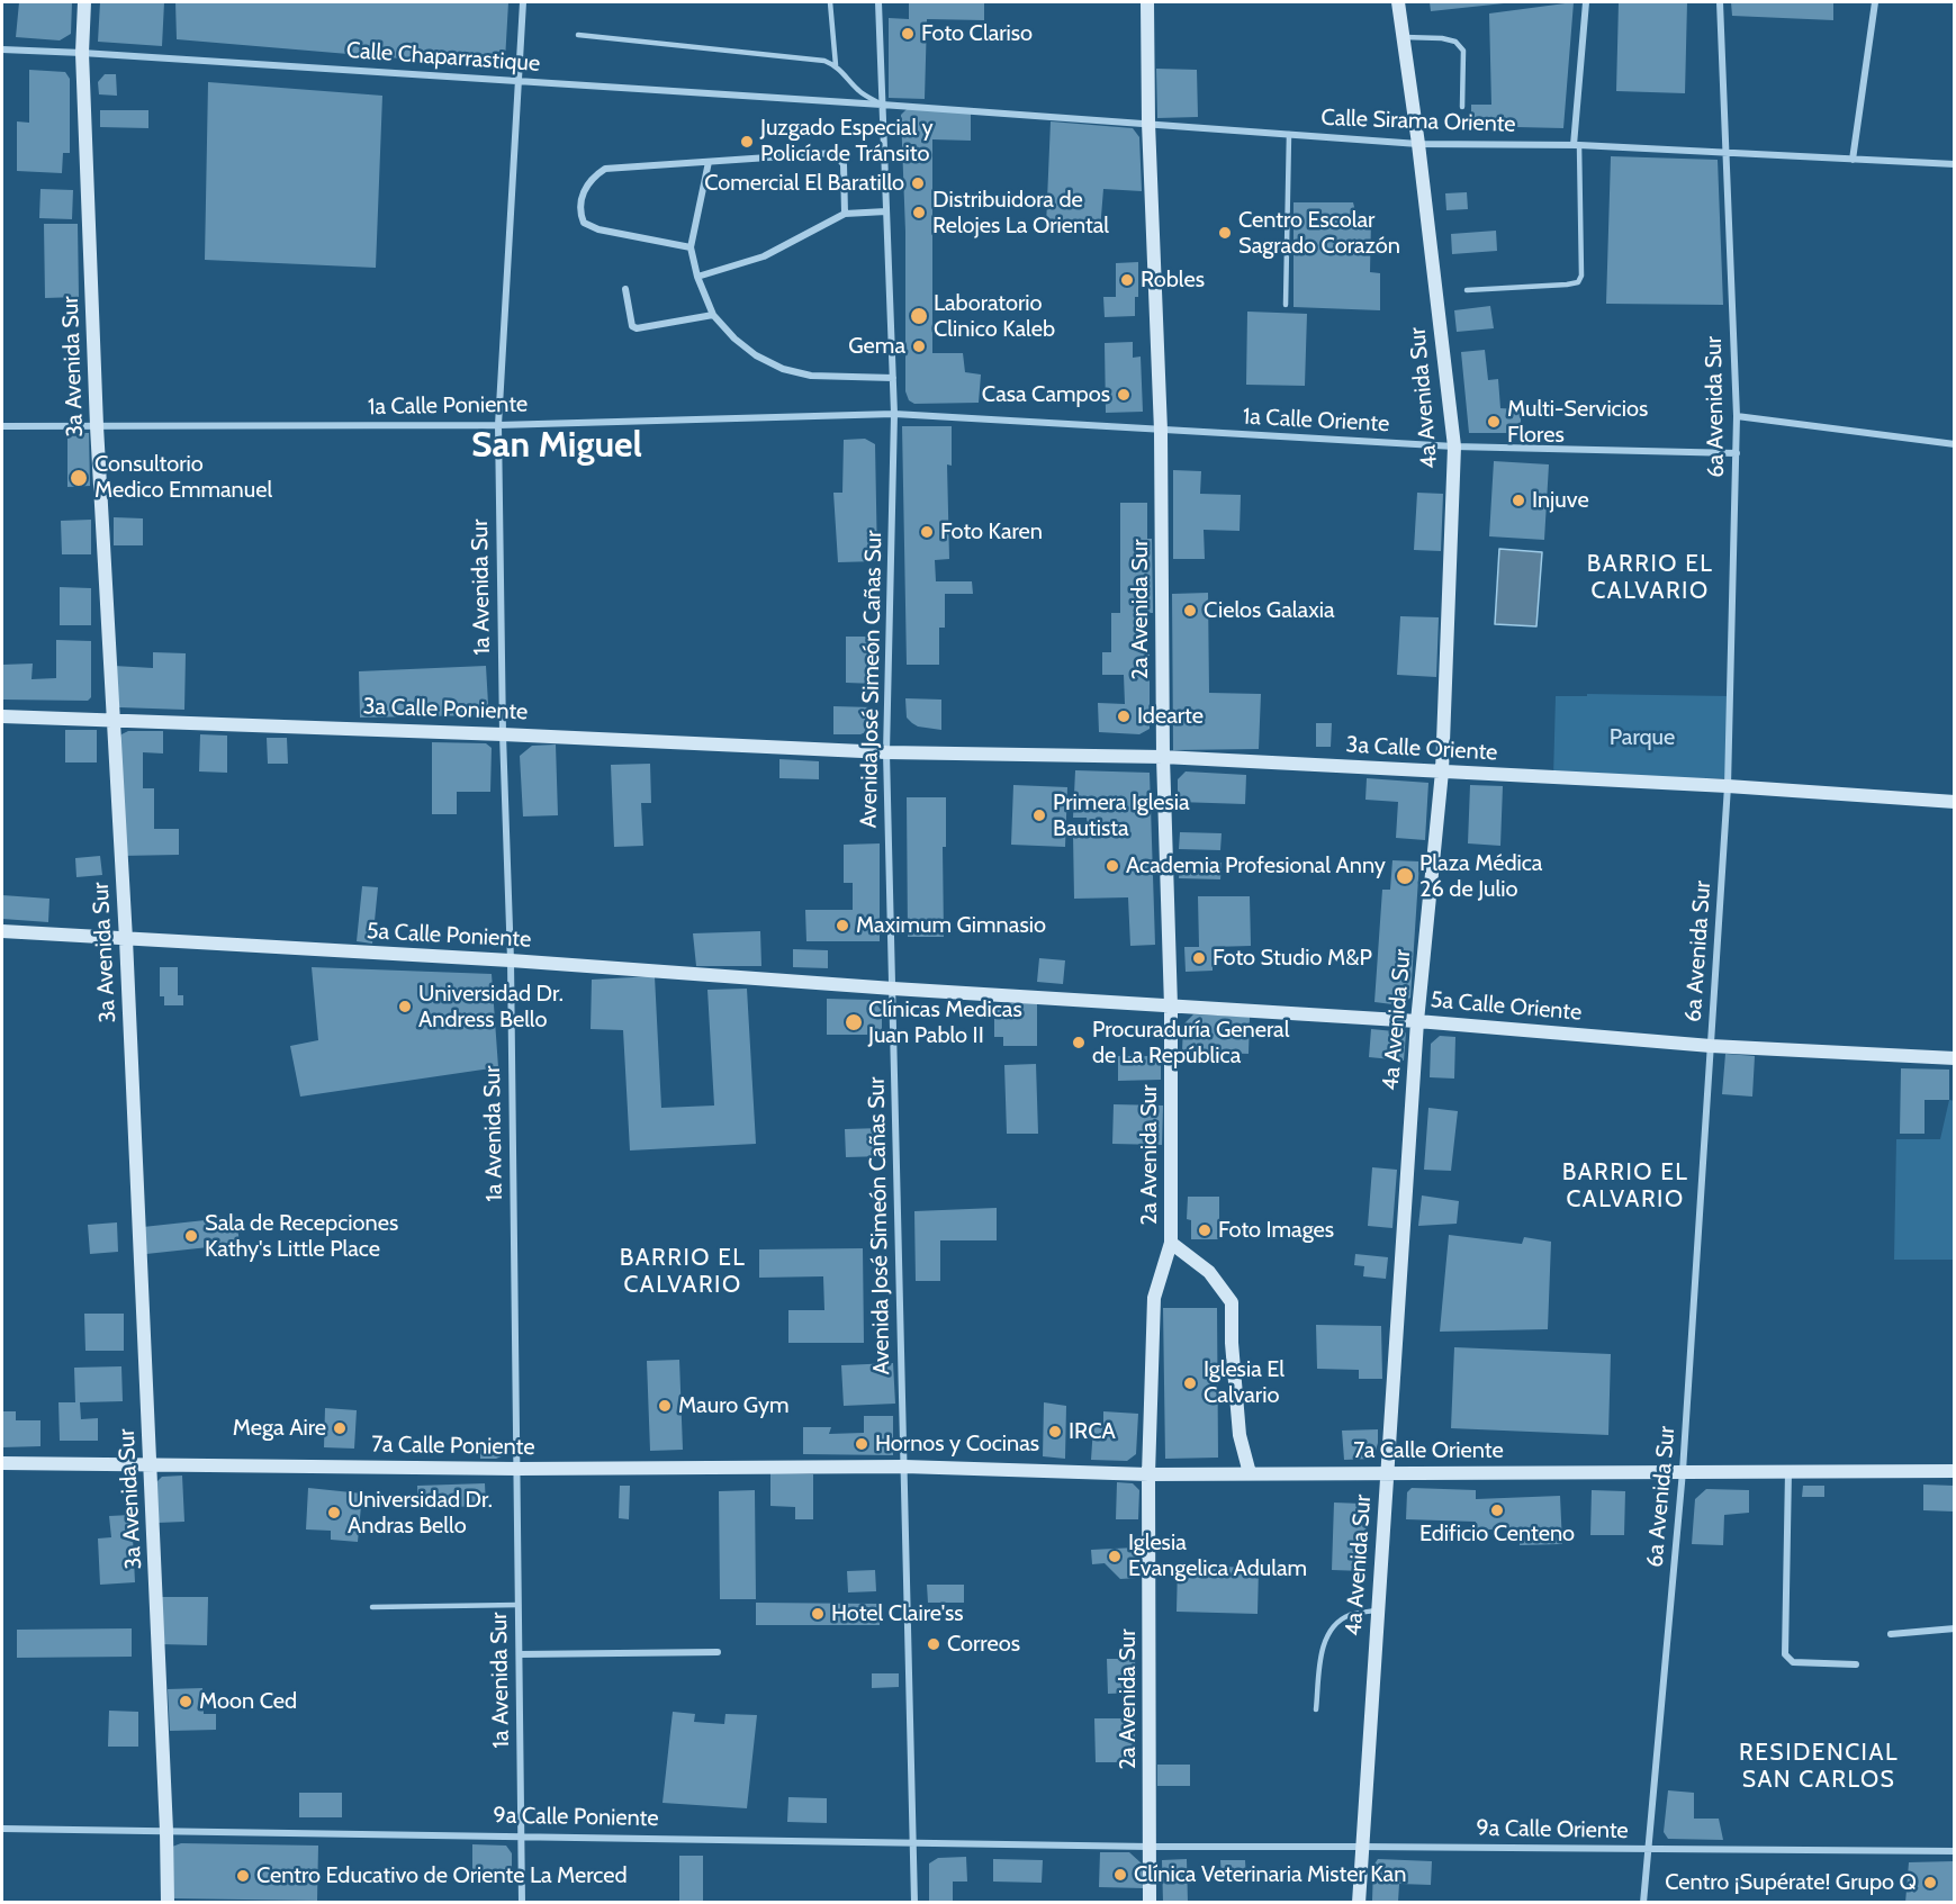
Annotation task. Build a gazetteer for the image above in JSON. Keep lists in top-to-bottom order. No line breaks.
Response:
{"streets":{"street":["Calle Chaparrastique","Calle Sirama Oriente","3a Avenida Sur","4a Avenida Sur","1a Calle Poniente","6a Avenida Sur","1a Calle Oriente","1a Avenida Sur","2a Avenida Sur","Avenida José Simeón Cañas Sur","3a Calle Poniente","3a Calle Oriente","5a Calle Poniente","5a Calle Oriente","7a Calle Poniente","7a Calle Oriente","9a Calle Poniente","9a Calle Oriente"]},"crossings":[["Calle Chaparrastique","Calle Sirama Oriente"],["Calle Chaparrastique","3a Avenida Sur"],["Calle Chaparrastique","1a Avenida Sur"],["Calle Chaparrastique","Avenida José Simeón Cañas Sur"],["Calle Sirama Oriente","4a Avenida Sur"],["Calle Sirama Oriente","6a Avenida Sur"],["Calle Sirama Oriente","2a Avenida Sur"],["Calle Sirama Oriente","Avenida José Simeón Cañas Sur"],["3a Avenida Sur","1a Calle Poniente"],["3a Avenida Sur","3a Calle Poniente"],["3a Avenida Sur","5a Calle Poniente"],["3a Avenida Sur","7a Calle Poniente"],["3a Avenida Sur","9a Calle Poniente"],["4a Avenida Sur","1a Calle Oriente"],["4a Avenida Sur","3a Calle Oriente"],["4a Avenida Sur","5a Calle Oriente"],["4a Avenida Sur","7a Calle Oriente"],["4a Avenida Sur","9a Calle Oriente"],["1a Calle Poniente","1a Calle Oriente"],["1a Calle Poniente","1a Avenida Sur"],["1a Calle Poniente","Avenida José Simeón Cañas Sur"],["6a Avenida Sur","1a Calle Oriente"],["6a Avenida Sur","3a Calle Oriente"],["6a Avenida Sur","5a Calle Oriente"],["6a Avenida Sur","7a Calle Oriente"],["6a Avenida Sur","9a Calle Oriente"],["1a Calle Oriente","2a Avenida Sur"],["1a Calle Oriente","Avenida José Simeón Cañas Sur"],["1a Avenida Sur","3a Calle Poniente"],["1a Avenida Sur","5a Calle Poniente"],["1a Avenida Sur","7a Calle Poniente"],["1a Avenida Sur","9a Calle Poniente"],["2a Avenida Sur","3a Calle Oriente"],["2a Avenida Sur","5a Calle Oriente"],["2a Avenida Sur","7a Calle Oriente"],["2a Avenida Sur","9a Calle Poniente"],["2a Avenida Sur","9a Calle Oriente"],["Avenida José Simeón Cañas Sur","3a Calle Poniente"],["Avenida José Simeón Cañas Sur","3a Calle Oriente"],["Avenida José Simeón Cañas Sur","5a Calle Poniente"],["Avenida José Simeón Cañas Sur","5a Calle Oriente"],["Avenida José Simeón Cañas Sur","7a Calle Poniente"],["Avenida José Simeón Cañas Sur","7a Calle Oriente"],["Avenida José Simeón Cañas Sur","9a Calle Poniente"],["3a Calle Poniente","3a Calle Oriente"],["5a Calle Poniente","5a Calle Oriente"],["7a Calle Poniente","7a Calle Oriente"],["9a Calle Poniente","9a Calle Oriente"]],"districts":["San Miguel","BARRIO EL CALVARIO","BARRIO EL CALVARIO","BARRIO EL CALVARIO","RESIDENCIAL SAN CARLOS"],"parks":["Parque"],"places":["Foto Clariso","Juzgado Especial y Policía de Tránsito","Comercial El Baratillo","Distribuidora de Relojes La Oriental","Centro Escolar Sagrado Corazón","Robles","Laboratorio Clinico Kaleb","Gema","Casa Campos","Multi-Servicios Flores","Consultorio Medico Emmanuel","Injuve","Foto Karen","Cielos Galaxia","Idearte","Primera Iglesia Bautista","Academia Profesional Anny","Plaza Médica 26 de Julio","Maximum Gimnasio","Foto Studio M&P","Universidad Dr. Andress Bello","Clínicas Medicas Juan Pablo II","Procuraduría General de La República","Foto Images","Sala de Recepciones Kathy's Little Place","Iglesia El Calvario","Mauro Gym","Mega Aire","IRCA","Hornos y Cocinas","Edificio Centeno","Universidad Dr. Andras Bello","Iglesia Evangelica Adulam","Hotel Claire'ss","Correos","Moon Ced","Clínica Veterinaria Mister Kan","Centro Educativo de Oriente La Merced","Centro ¡Supérate! Grupo Q"]}
